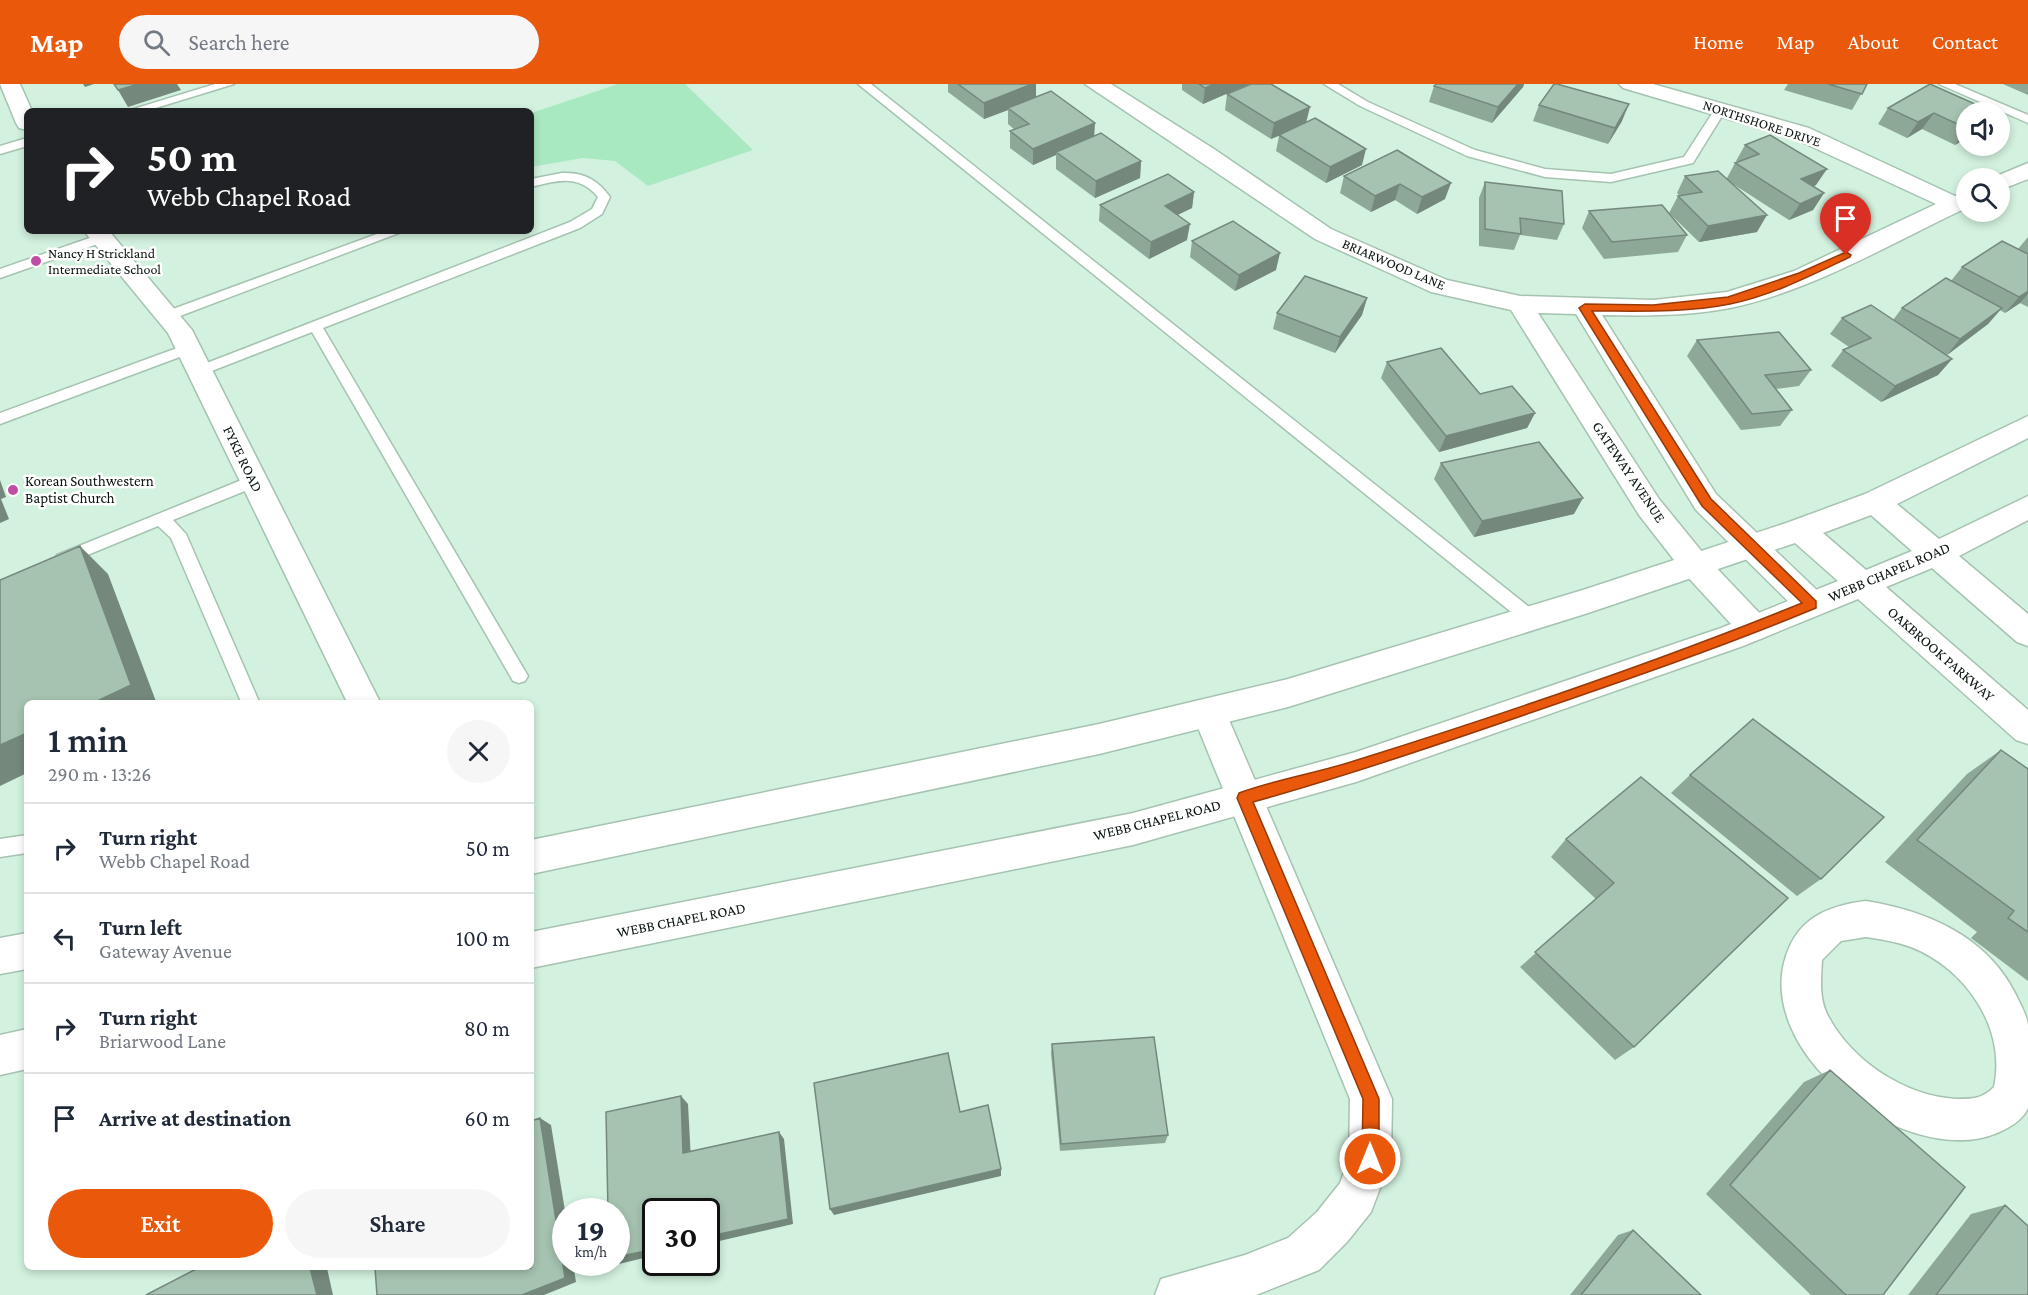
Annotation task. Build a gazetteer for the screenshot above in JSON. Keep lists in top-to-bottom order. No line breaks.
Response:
{"streets":{"street":["NORTHSHORE DRIVE","BRIARWOOD LANE","FYKE ROAD","GATEWAY AVENUE","WEBB CHAPEL ROAD","OAKBROOK PARKWAY"]},"crossings":[["BRIARWOOD LANE","GATEWAY AVENUE"],["GATEWAY AVENUE","WEBB CHAPEL ROAD"],["WEBB CHAPEL ROAD","OAKBROOK PARKWAY"]],"places":["Nancy H Strickland Intermediate School","Korean Southwestern Baptist Church"],"page":{"header":"Map","search":"Search here","nav":["Home","Map","About","Contact"],"turn":["50 m","Webb Chapel Road"],"heading":["1 min","290 m · 13:26"],"list":[{"name":"Turn right","note":"Webb Chapel Road","value":"50 m"},{"name":"Turn left","note":"Gateway Avenue","value":"100 m"},{"name":"Turn right","note":"Briarwood Lane","value":"80 m"},{"name":"Arrive at destination","value":"60 m"}],"buttons":["Exit","Share"],"speed":"19 km/h","limit":"30"}}
